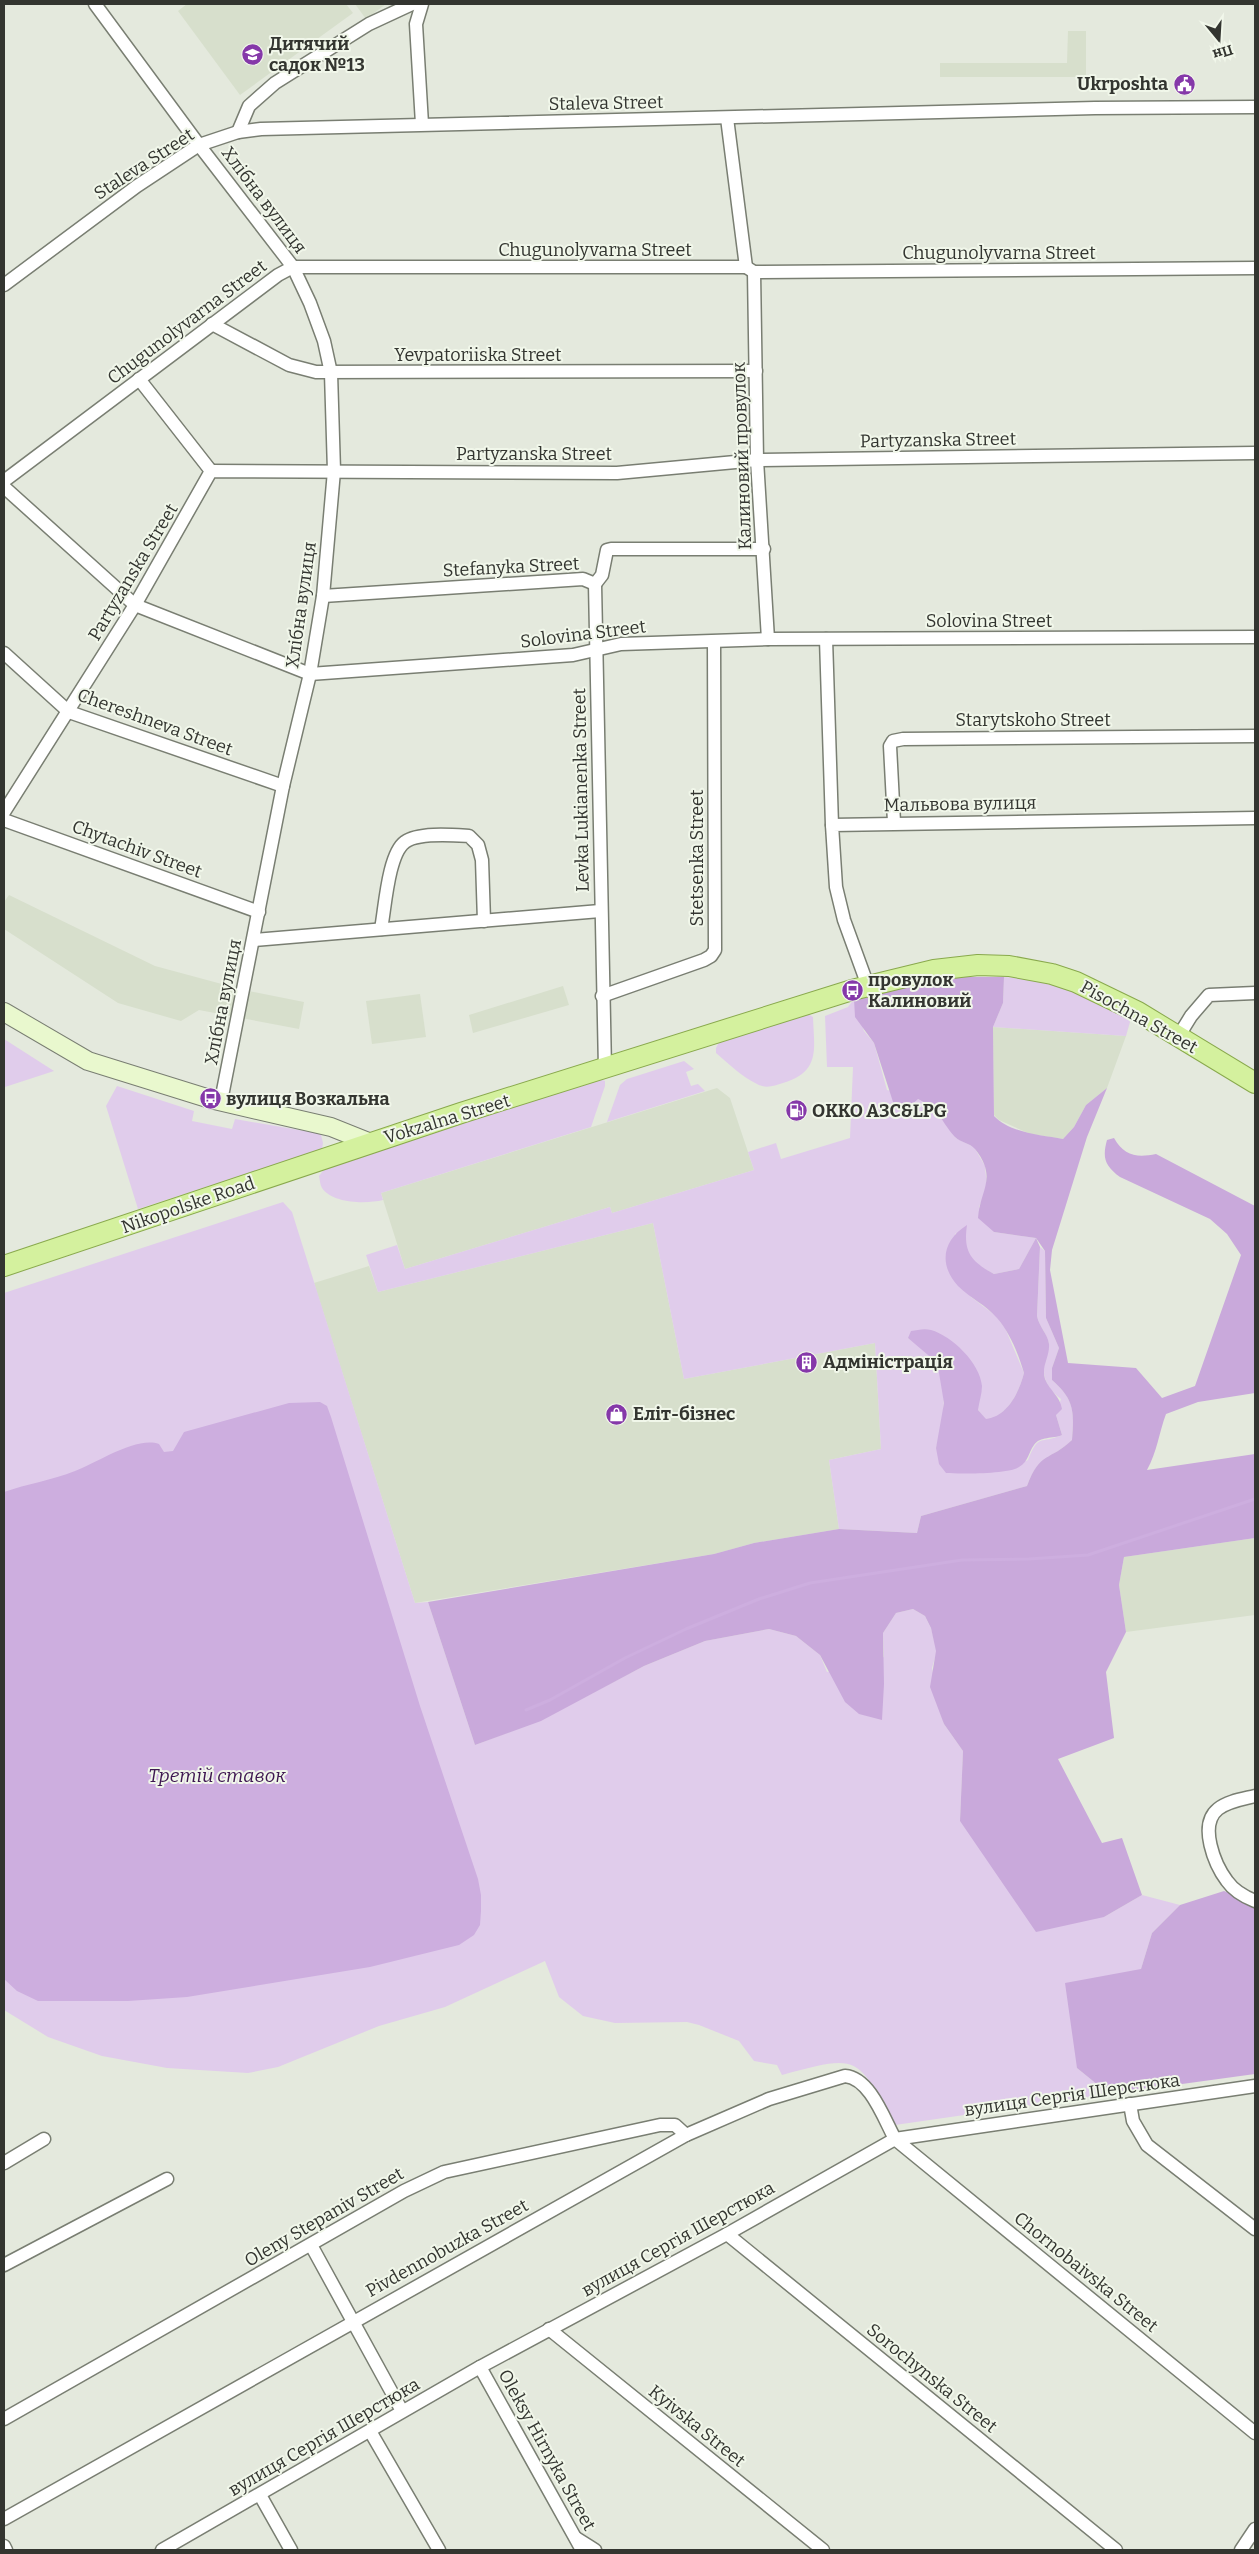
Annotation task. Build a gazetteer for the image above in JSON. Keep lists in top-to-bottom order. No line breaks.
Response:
{"streets":{"main road":["Pisochna Street","Vokzalna Street","Nikopolske Road"],"street":["Staleva Street","Хлібна вулиця","Chugunolyvarna Street","Yevpatoriiska Street","Partyzanska Street","Калиновий провулок","Stefanyka Street","Solovina Street","Starytskoho Street","Chereshneva Street","Levka Lukianenka Street","Мальвова вулиця","Chytachiv Street","Stetsenka Street","вулиця Сергія Шерстюка","Oleny Stepaniv Street","Pivdennobuzka Street","Chornobaivska Street","Sorochynska Street","Kyivska Street","Oleksy Hirnyka Street"]},"crossings":[["Staleva Street","Хлібна вулиця"],["Staleva Street","Калиновий провулок"],["Хлібна вулиця","Chugunolyvarna Street"],["Хлібна вулиця","Yevpatoriiska Street"],["Хлібна вулиця","Partyzanska Street"],["Хлібна вулиця","Stefanyka Street"],["Хлібна вулиця","Solovina Street"],["Хлібна вулиця","Chereshneva Street"],["Хлібна вулиця","Chytachiv Street"],["Хлібна вулиця","Vokzalna Street"],["Chugunolyvarna Street","Yevpatoriiska Street"],["Chugunolyvarna Street","Калиновий провулок"],["Yevpatoriiska Street","Калиновий провулок"],["Partyzanska Street","Калиновий провулок"],["Partyzanska Street","Solovina Street"],["Partyzanska Street","Chereshneva Street"],["Калиновий провулок","Stefanyka Street"],["Калиновий провулок","Solovina Street"],["Stefanyka Street","Levka Lukianenka Street"],["Solovina Street","Levka Lukianenka Street"],["Solovina Street","Stetsenka Street"],["Starytskoho Street","Мальвова вулиця"],["Levka Lukianenka Street","Stetsenka Street"],["Levka Lukianenka Street","Vokzalna Street"],["Pisochna Street","Vokzalna Street"],["Vokzalna Street","Nikopolske Road"],["вулиця Сергія Шерстюка","Pivdennobuzka Street"],["вулиця Сергія Шерстюка","Chornobaivska Street"],["вулиця Сергія Шерстюка","Sorochynska Street"],["вулиця Сергія Шерстюка","Kyivska Street"],["вулиця Сергія Шерстюка","Oleksy Hirnyka Street"],["Oleny Stepaniv Street","Pivdennobuzka Street"],["Pivdennobuzka Street","Chornobaivska Street"]],"water":["Третій ставок"],"places":{"school or university":["Дитячий садок №13"],"public building":["Ukrposhta"],"bus stop":["провулок Калиновий","вулиця Возкальна"],"fuel station":["ОККО АЗС&LPG"],"building":["Адміністрація"],"shop":["Еліт-бізнес"]},"north":"bottom"}
